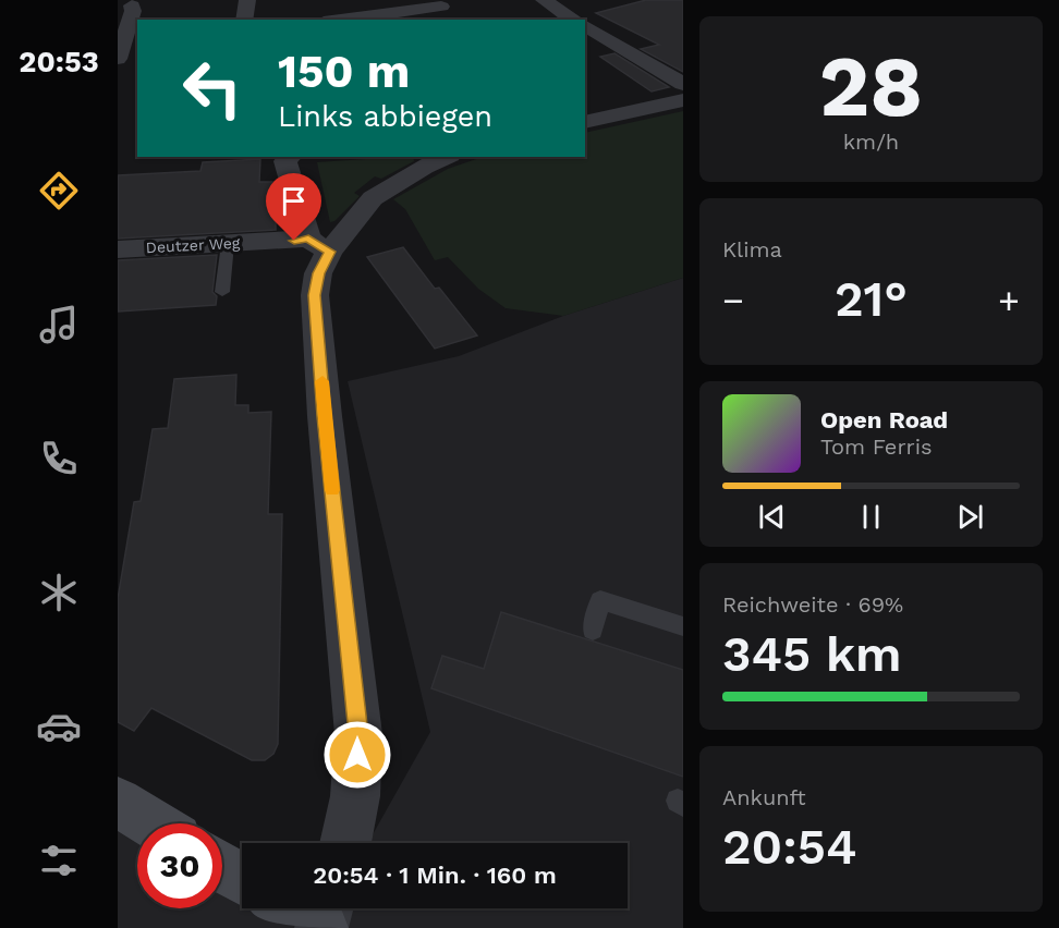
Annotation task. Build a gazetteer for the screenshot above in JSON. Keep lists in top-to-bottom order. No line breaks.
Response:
{"streets":{"street":["Deutzer Weg"]},"page":{"tabs":"20:53","tile":[["28","km/h"],"Klima",["Reichweite · 69%","345 km"],["Ankunft","20:54"]],"turn":["150 m","Links abbiegen"],"heat":["−","21°","+"],"song":["Open Road","Tom Ferris"],"limit":"30","trip":"20:54 · 1 Min. · 160 m"}}
